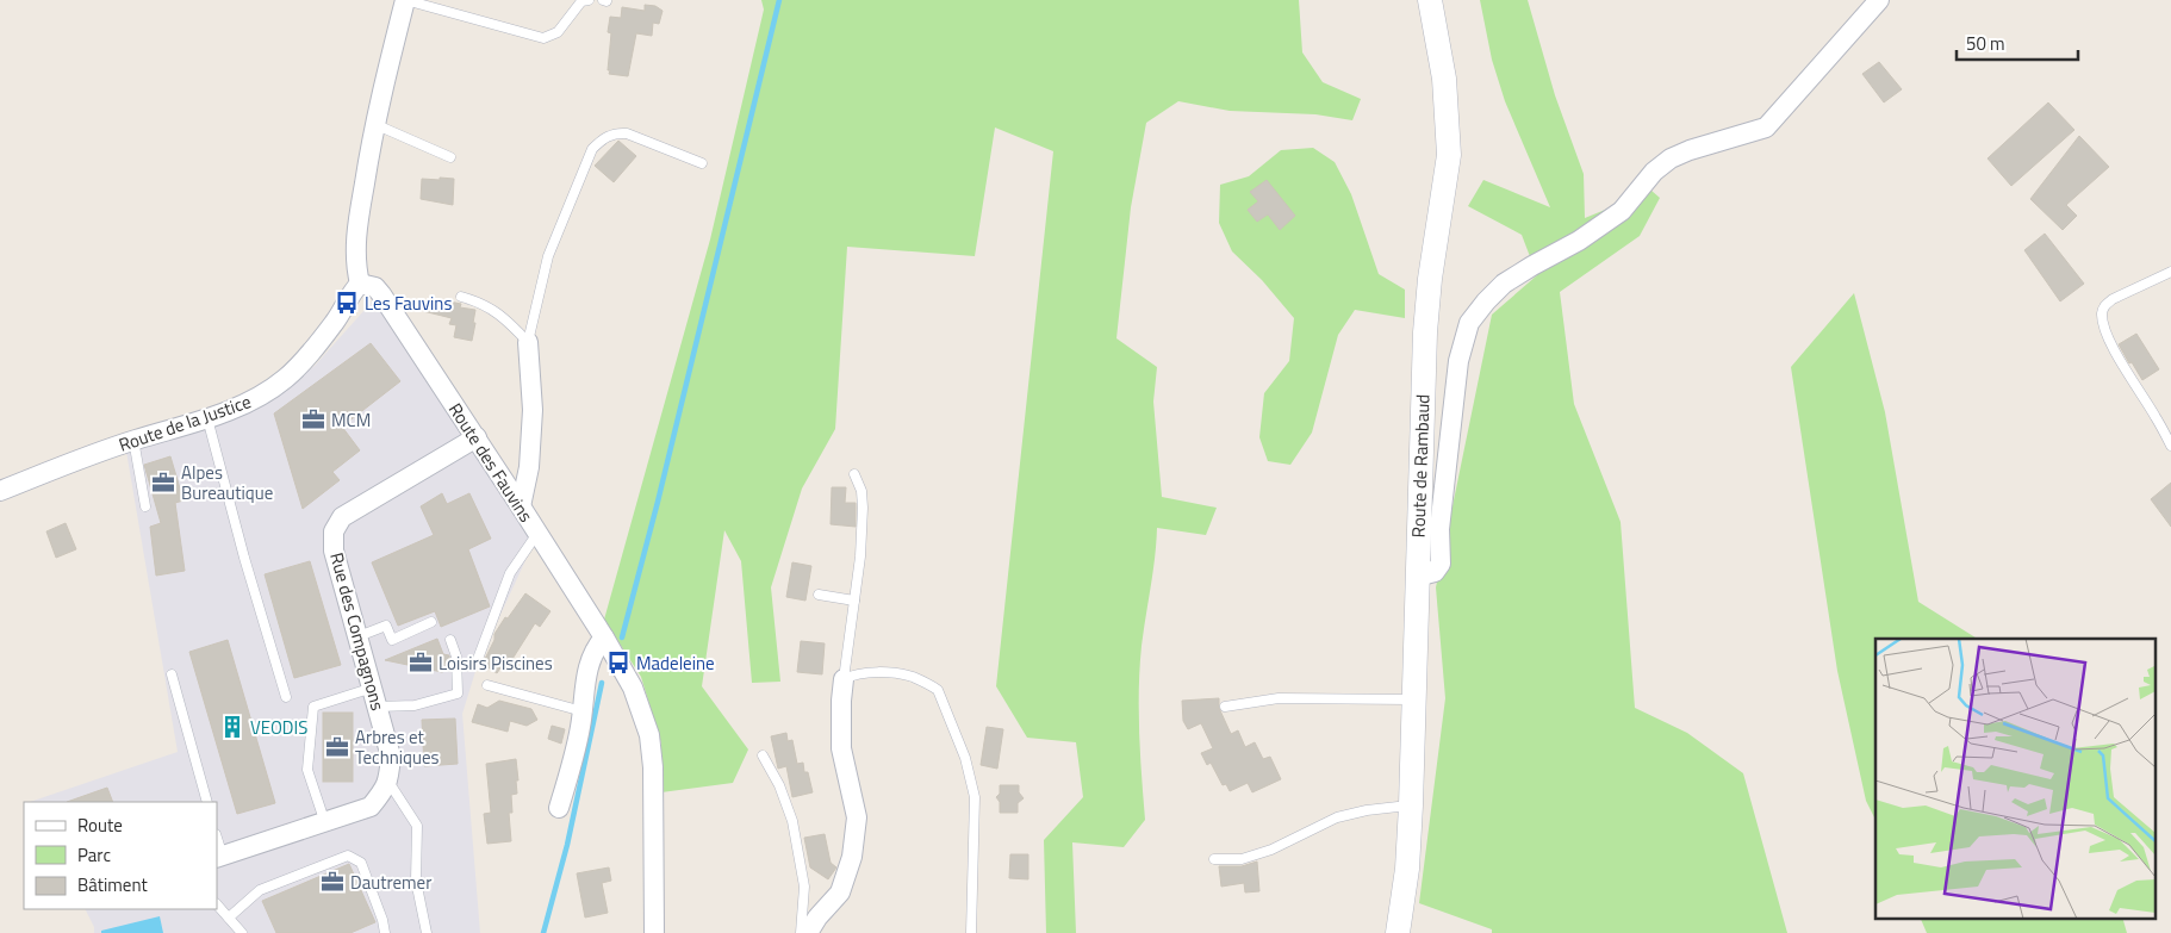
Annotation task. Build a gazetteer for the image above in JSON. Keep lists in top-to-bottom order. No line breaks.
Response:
{"streets":{"street":["Route de la Justice","Route des Fauvins","Route de Rambaud","Rue des Compagnons"]},"crossings":[["Route de la Justice","Route des Fauvins"],["Route des Fauvins","Rue des Compagnons"]],"places":{"bus stop":["Les Fauvins","Madeleine"],"office":["MCM","Alpes Bureautique","Loisirs Piscines","Arbres et Techniques","Dautremer"],"building":["VEODIS"]},"legend":["Route","Parc","Bâtiment"],"scale_bar":"50 m"}
